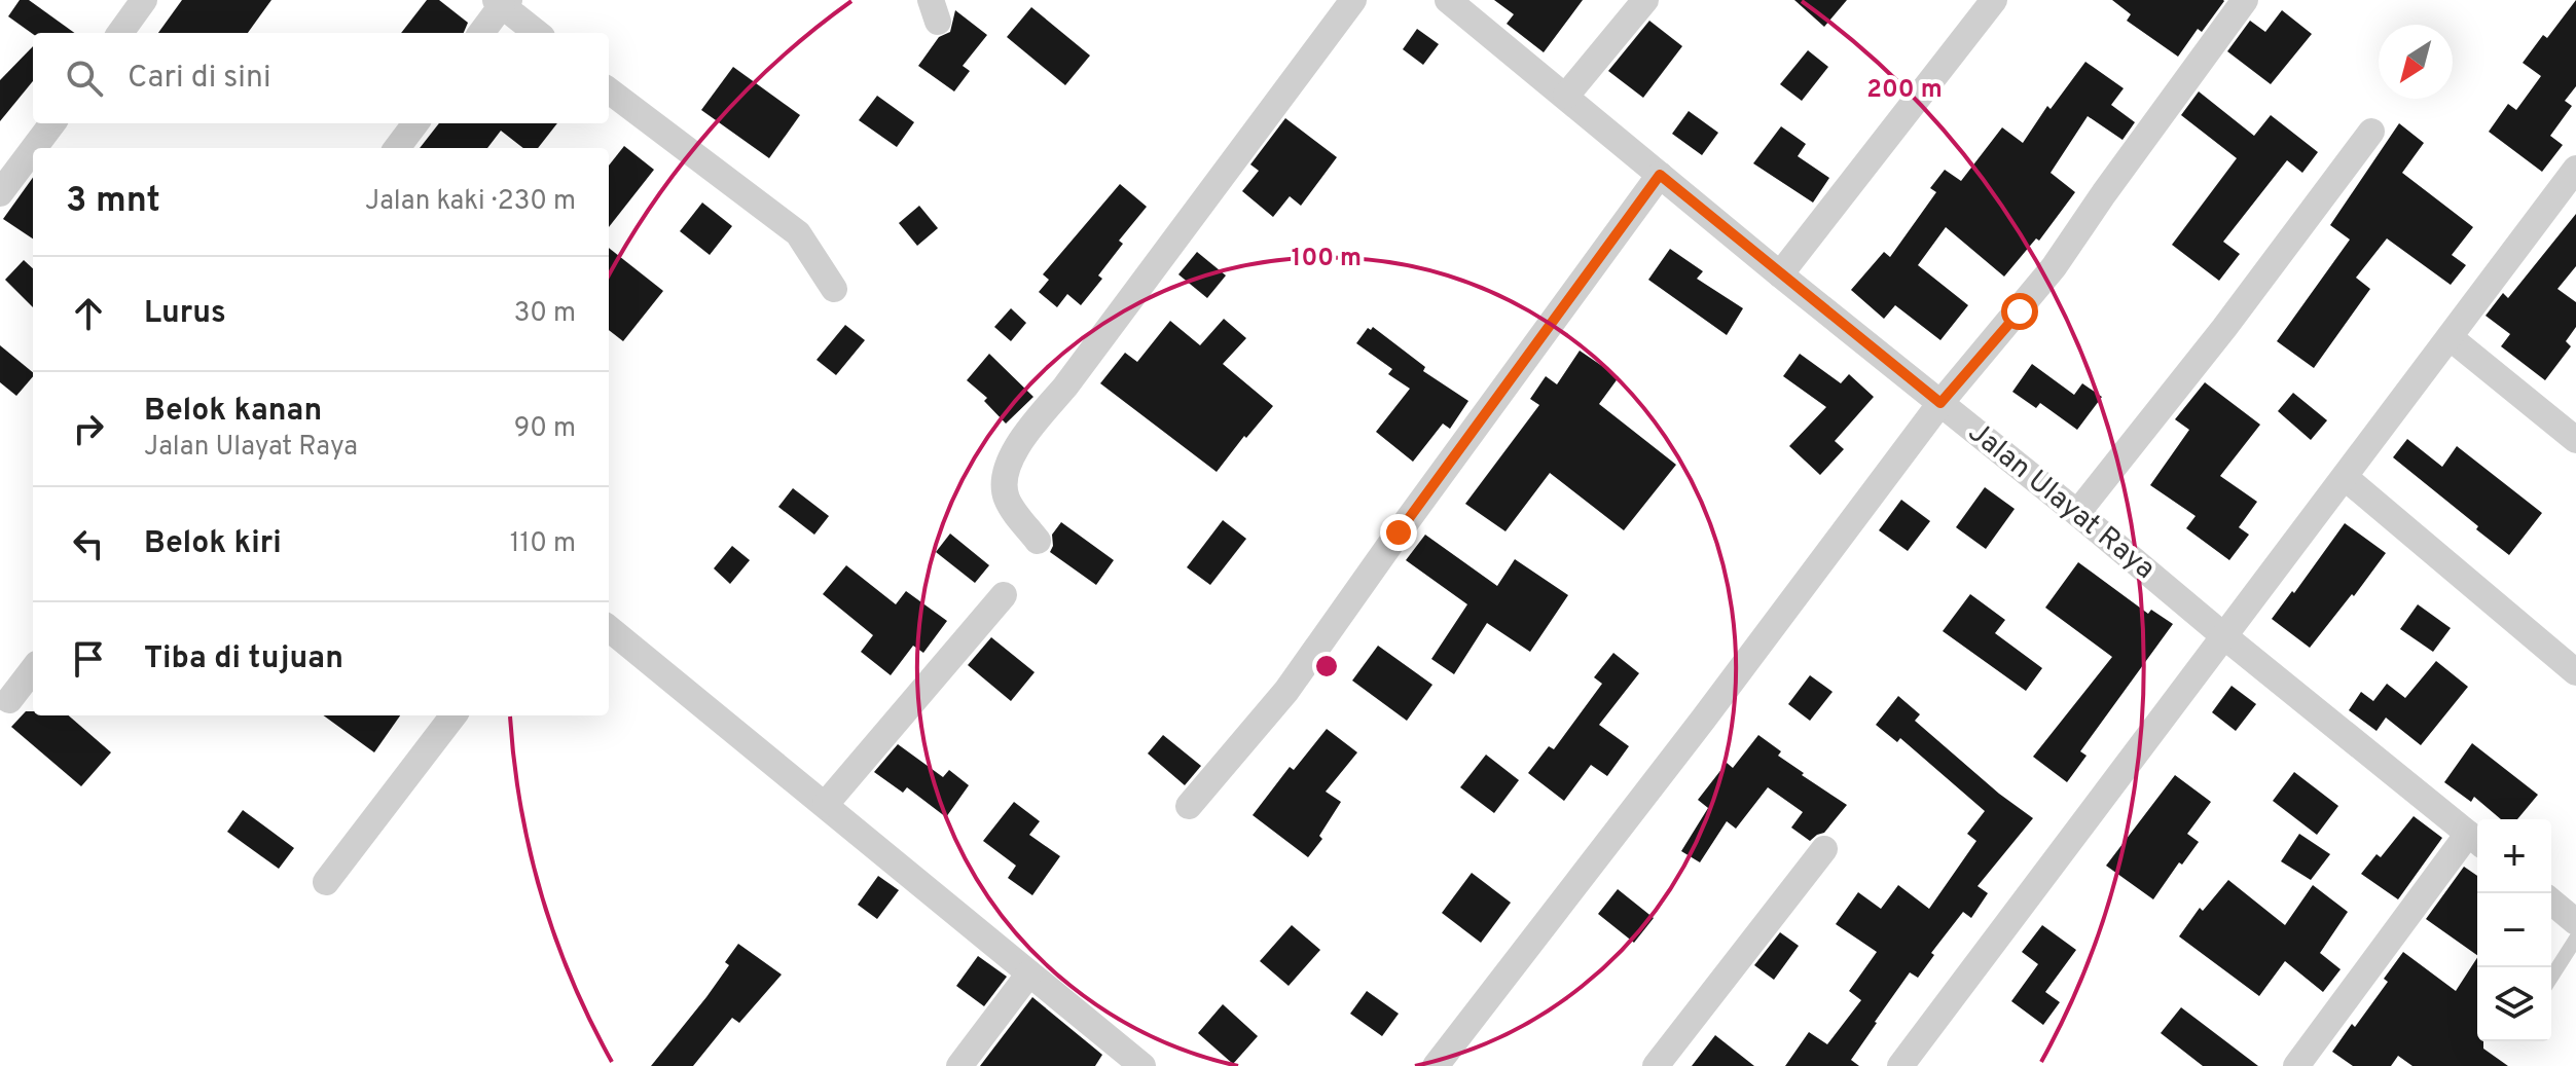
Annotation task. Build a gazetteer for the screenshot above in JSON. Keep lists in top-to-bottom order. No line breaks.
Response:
{"streets":{"street":["Jalan Ulayat Raya"]},"north":"bottom left","page":{"search":"Cari di sini","heading":["3 mnt","Jalan kaki · 230 m"],"list":[["Lurus","30 m"],["Belok kanan","Jalan Ulayat Raya","90 m"],["Belok kiri","110 m"],"Tiba di tujuan"],"map_buttons":["+","−"]},"rings":["200 m","100 m"]}
